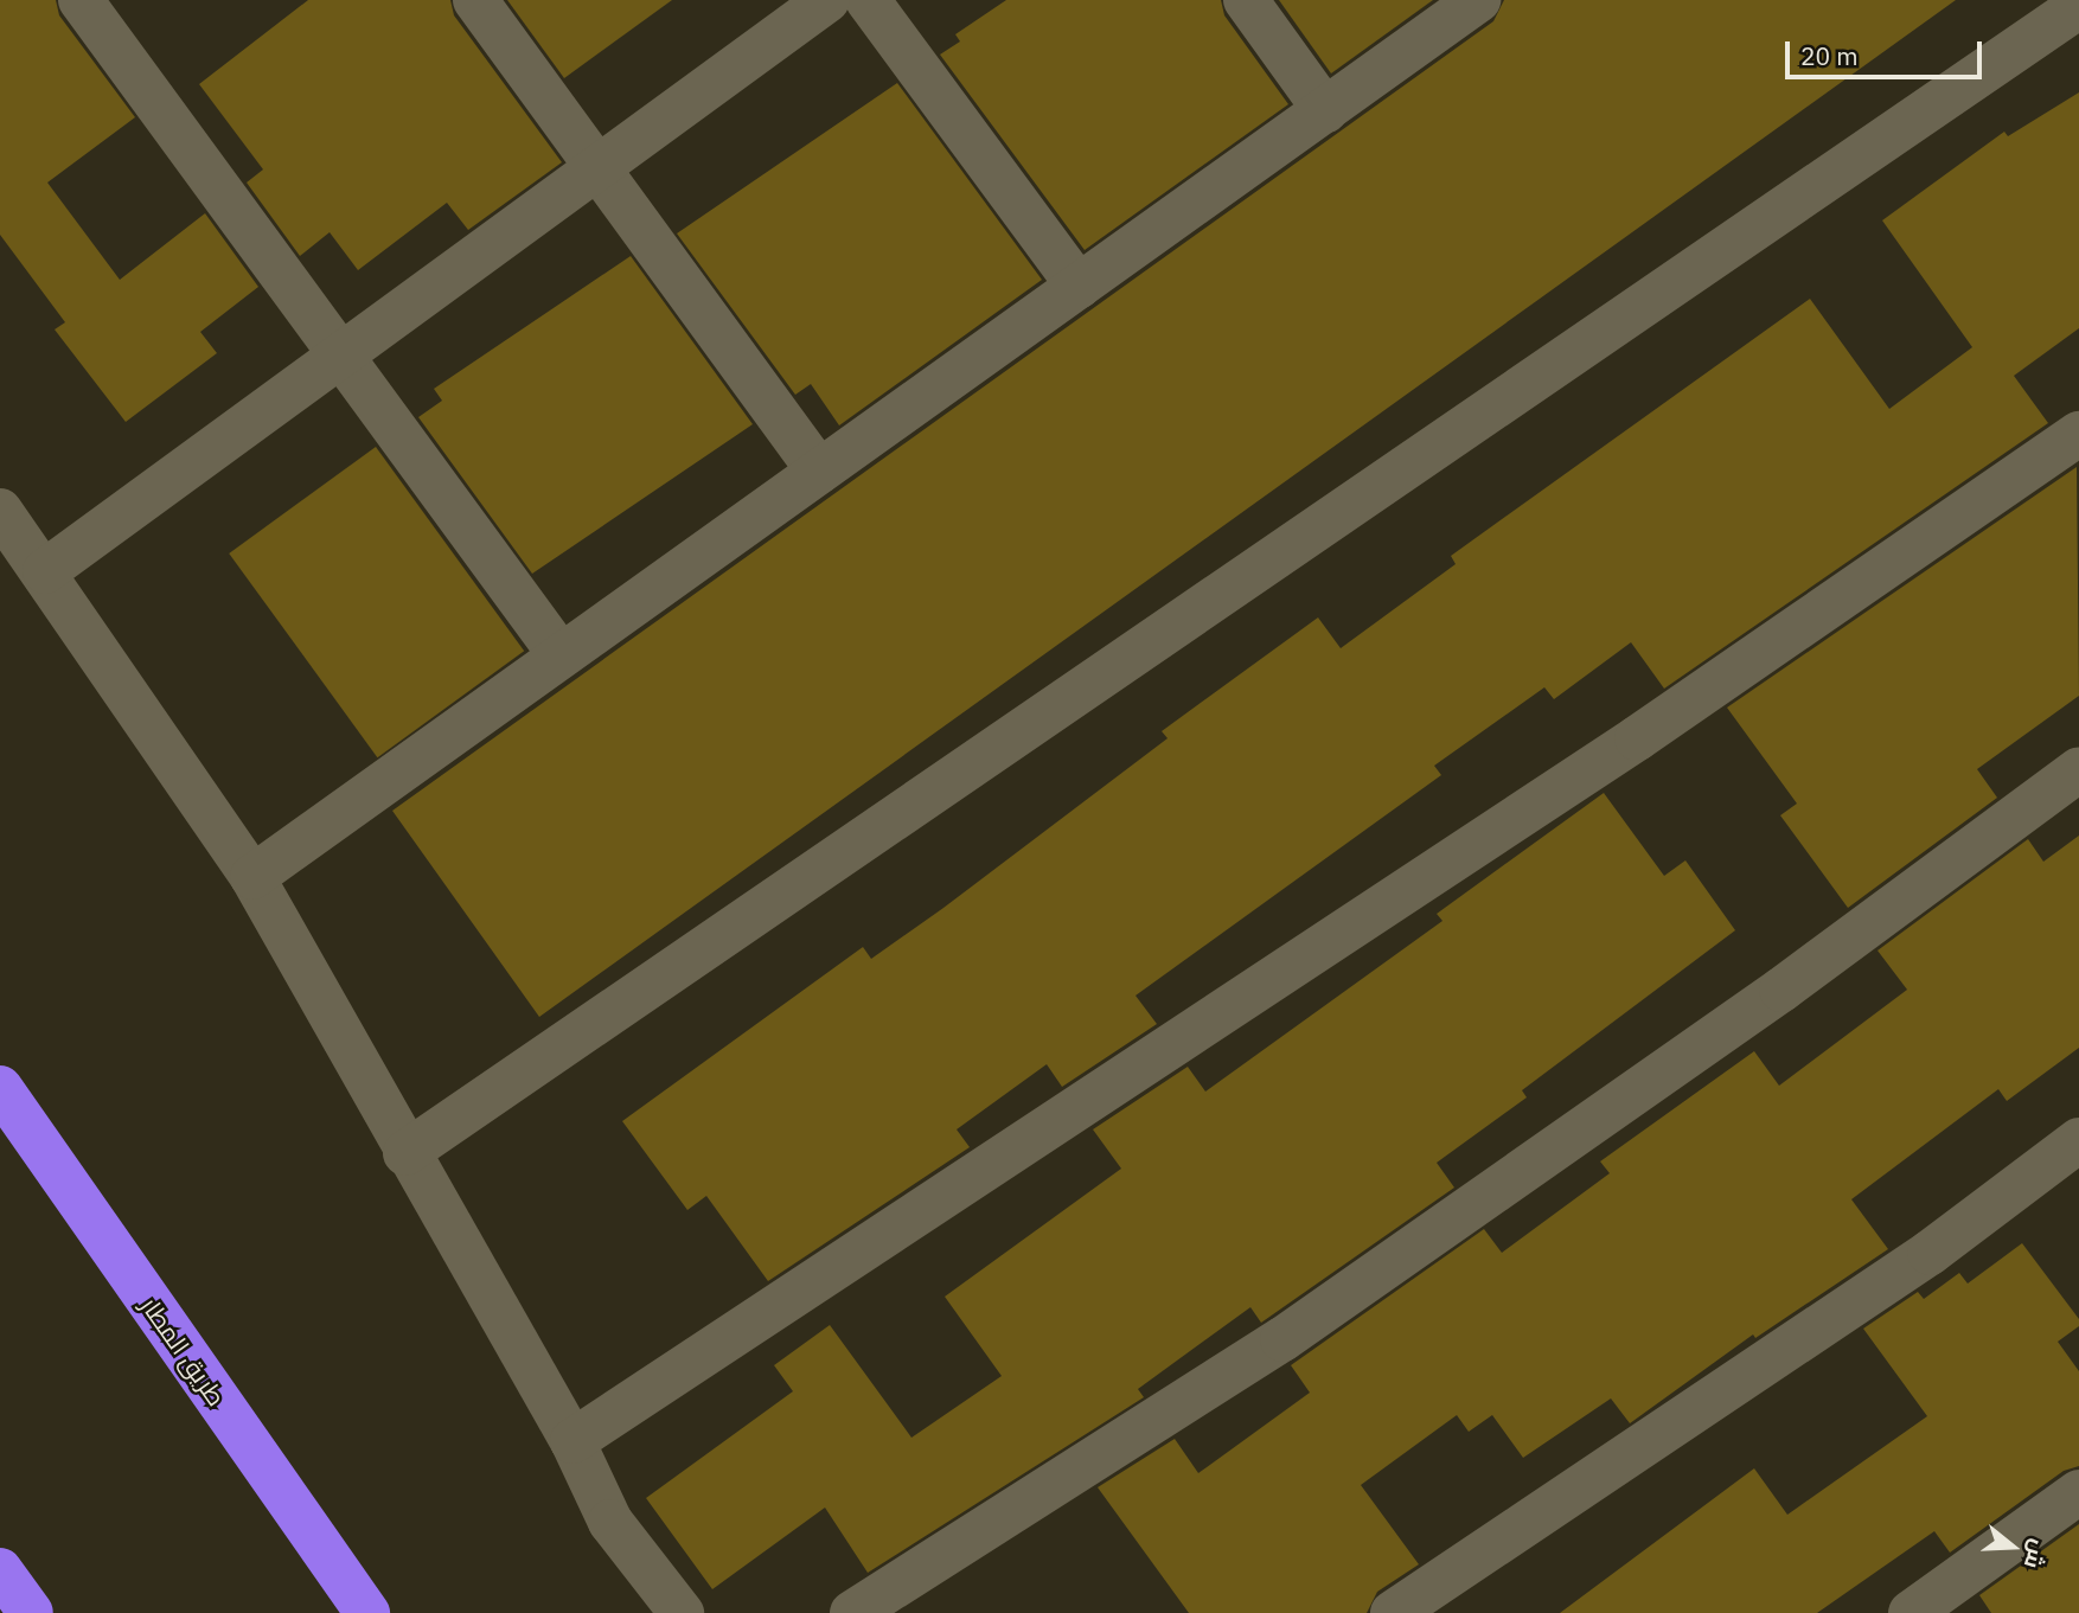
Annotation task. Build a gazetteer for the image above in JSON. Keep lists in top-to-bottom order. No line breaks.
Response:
{"streets":{"highway":["طريق المطار"]},"scale_bar":"20 m","north":"right"}
